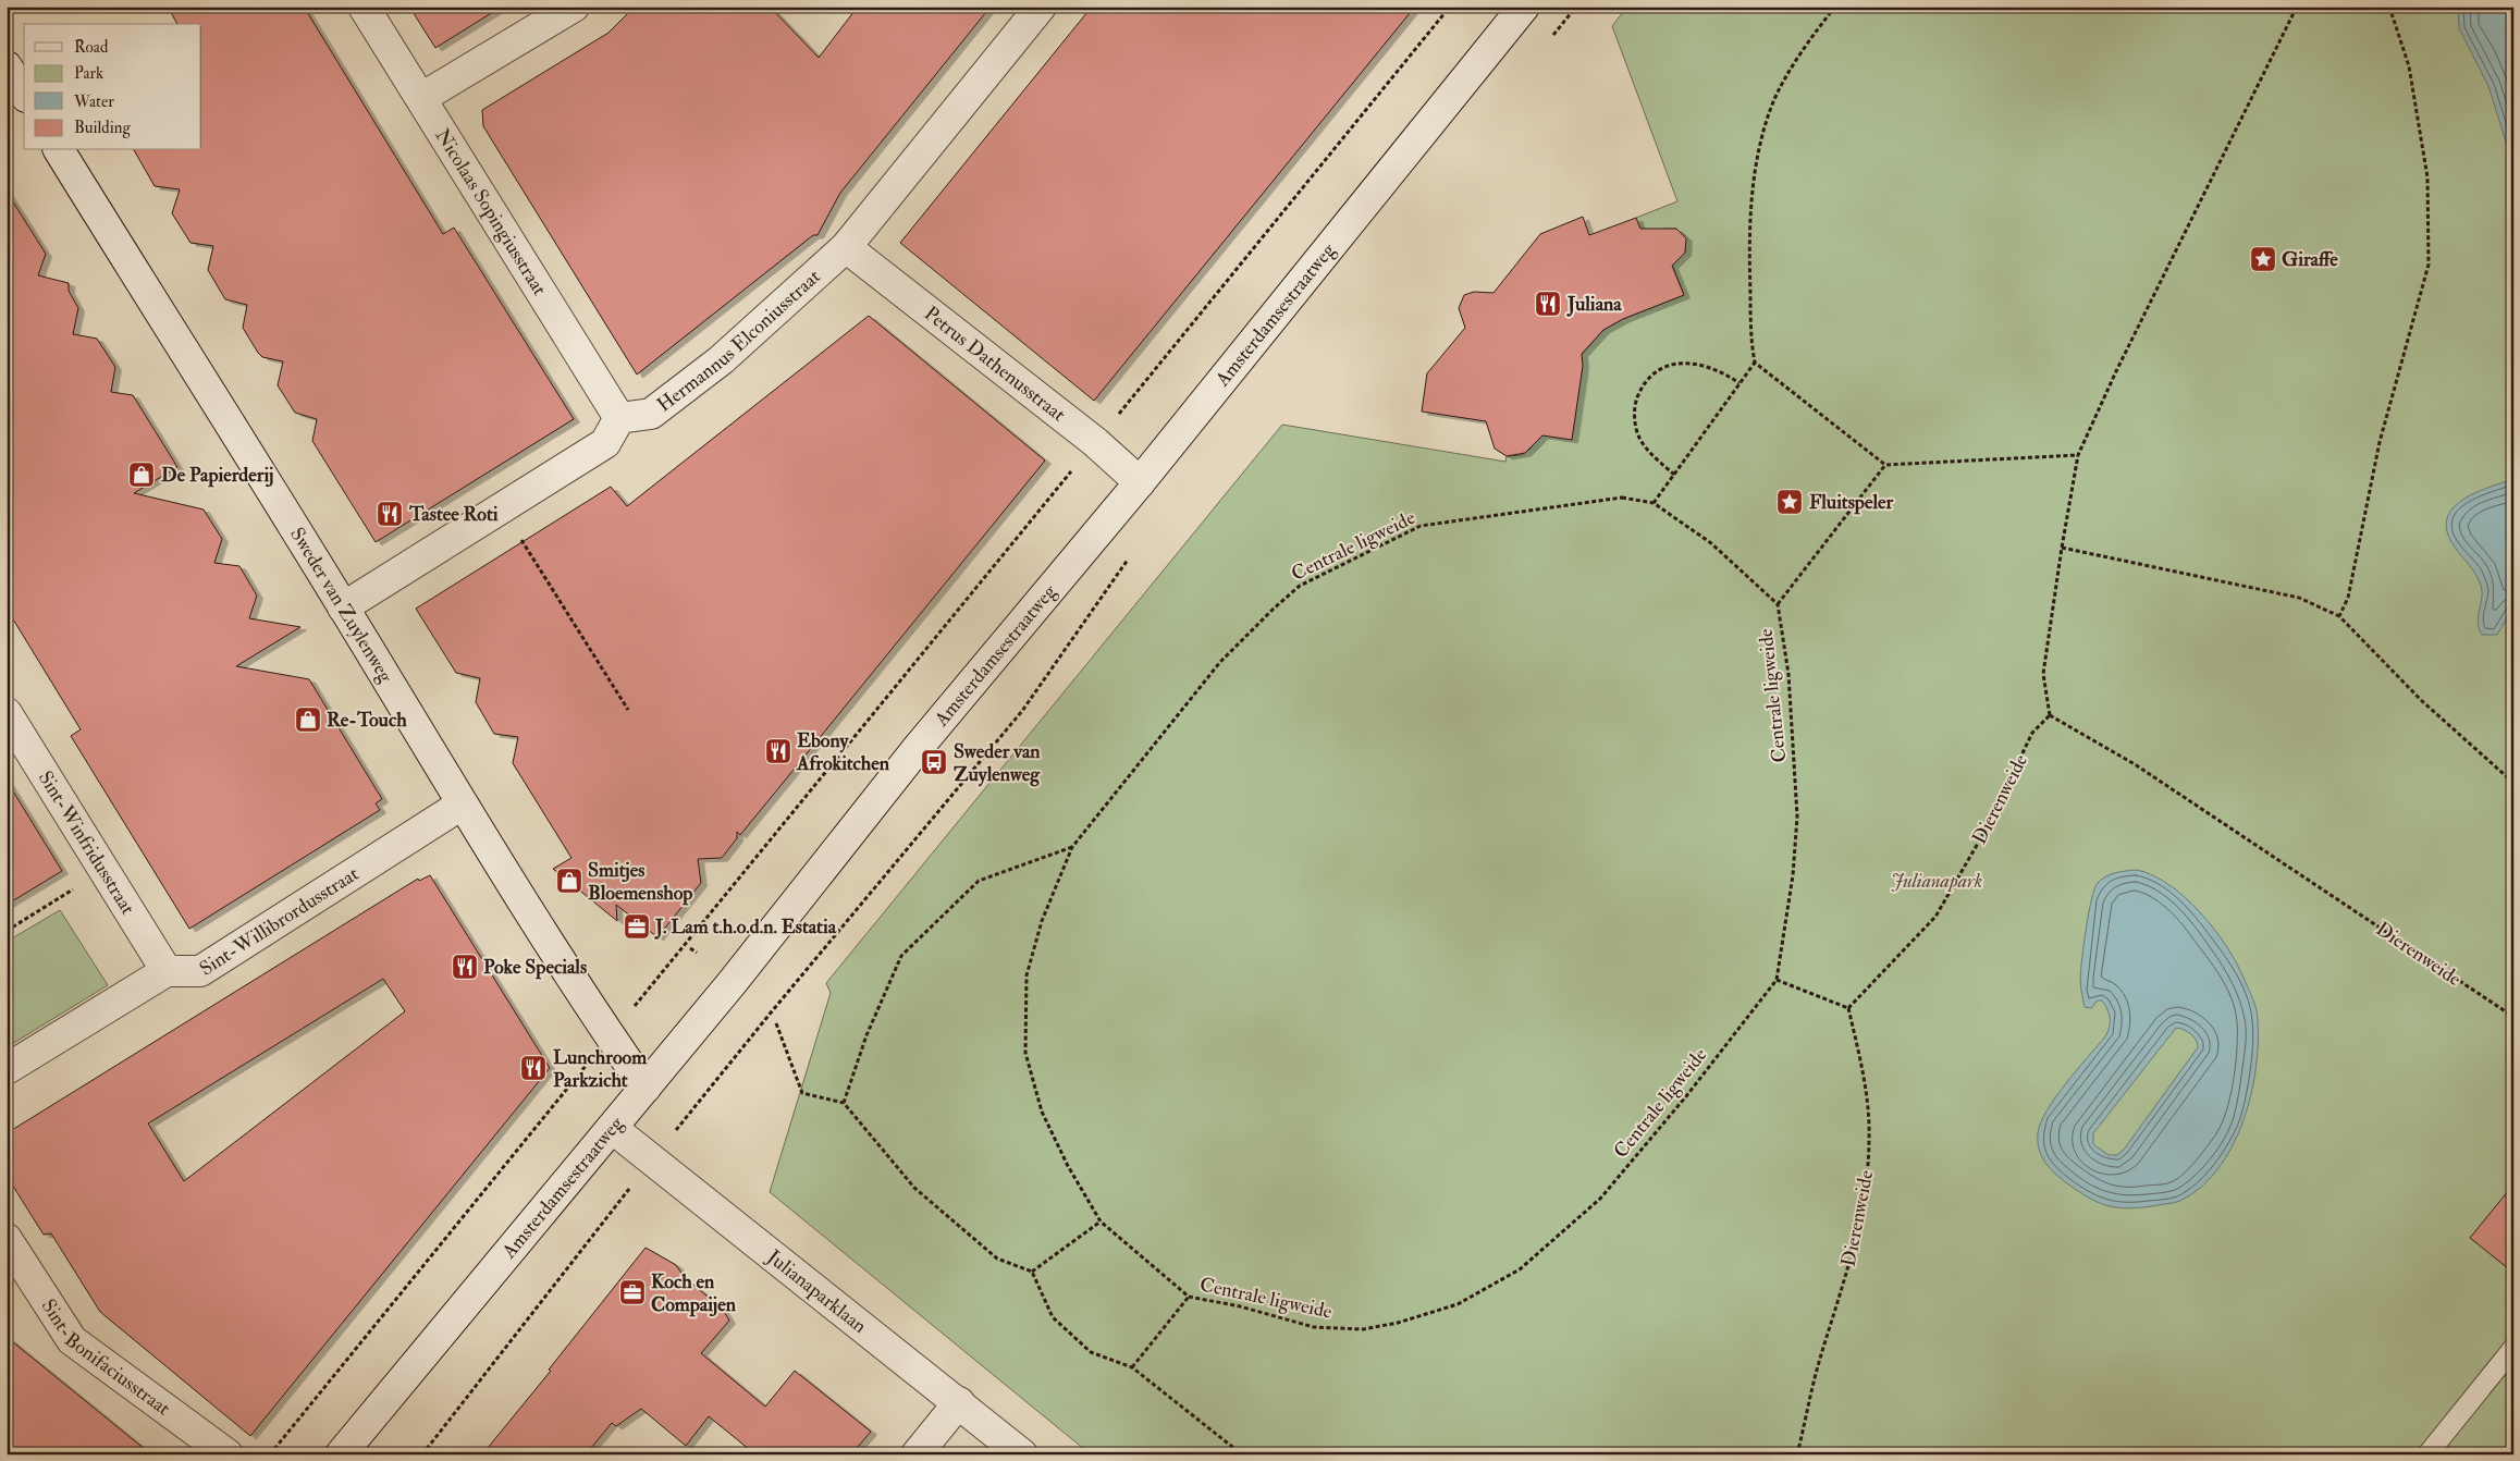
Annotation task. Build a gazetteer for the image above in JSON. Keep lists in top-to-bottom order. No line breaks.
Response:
{"streets":{"street":["Nicolaas Sopingiusstraat","Amsterdamsestraatweg","Hermannus Elconiusstraat","Petrus Dathenusstraat","Sweder van Zuylenweg","Sint-Winfridusstraat","Sint-Willibrordusstraat","Julianaparklaan","Sint-Bonifaciusstraat"],"path":["Centrale ligweide","Dierenweide"]},"crossings":[["Nicolaas Sopingiusstraat","Hermannus Elconiusstraat"],["Amsterdamsestraatweg","Petrus Dathenusstraat"],["Amsterdamsestraatweg","Sweder van Zuylenweg"],["Amsterdamsestraatweg","Julianaparklaan"],["Hermannus Elconiusstraat","Petrus Dathenusstraat"],["Sweder van Zuylenweg","Sint-Willibrordusstraat"],["Sint-Winfridusstraat","Sint-Willibrordusstraat"]],"parks":["Julianapark"],"places":{"place":["Giraffe","Fluitspeler"],"restaurant":["Juliana","Tastee Roti","Ebony Afrokitchen","Poke Specials","Lunchroom Parkzicht"],"shop":["De Papierderij","Re-Touch","Smitjes Bloemenshop"],"bus stop":["Sweder van Zuylenweg"],"office":["J. Lam t.h.o.d.n. Estatia","Koch en Compaijen"]},"legend":["Road","Park","Water","Building"]}
